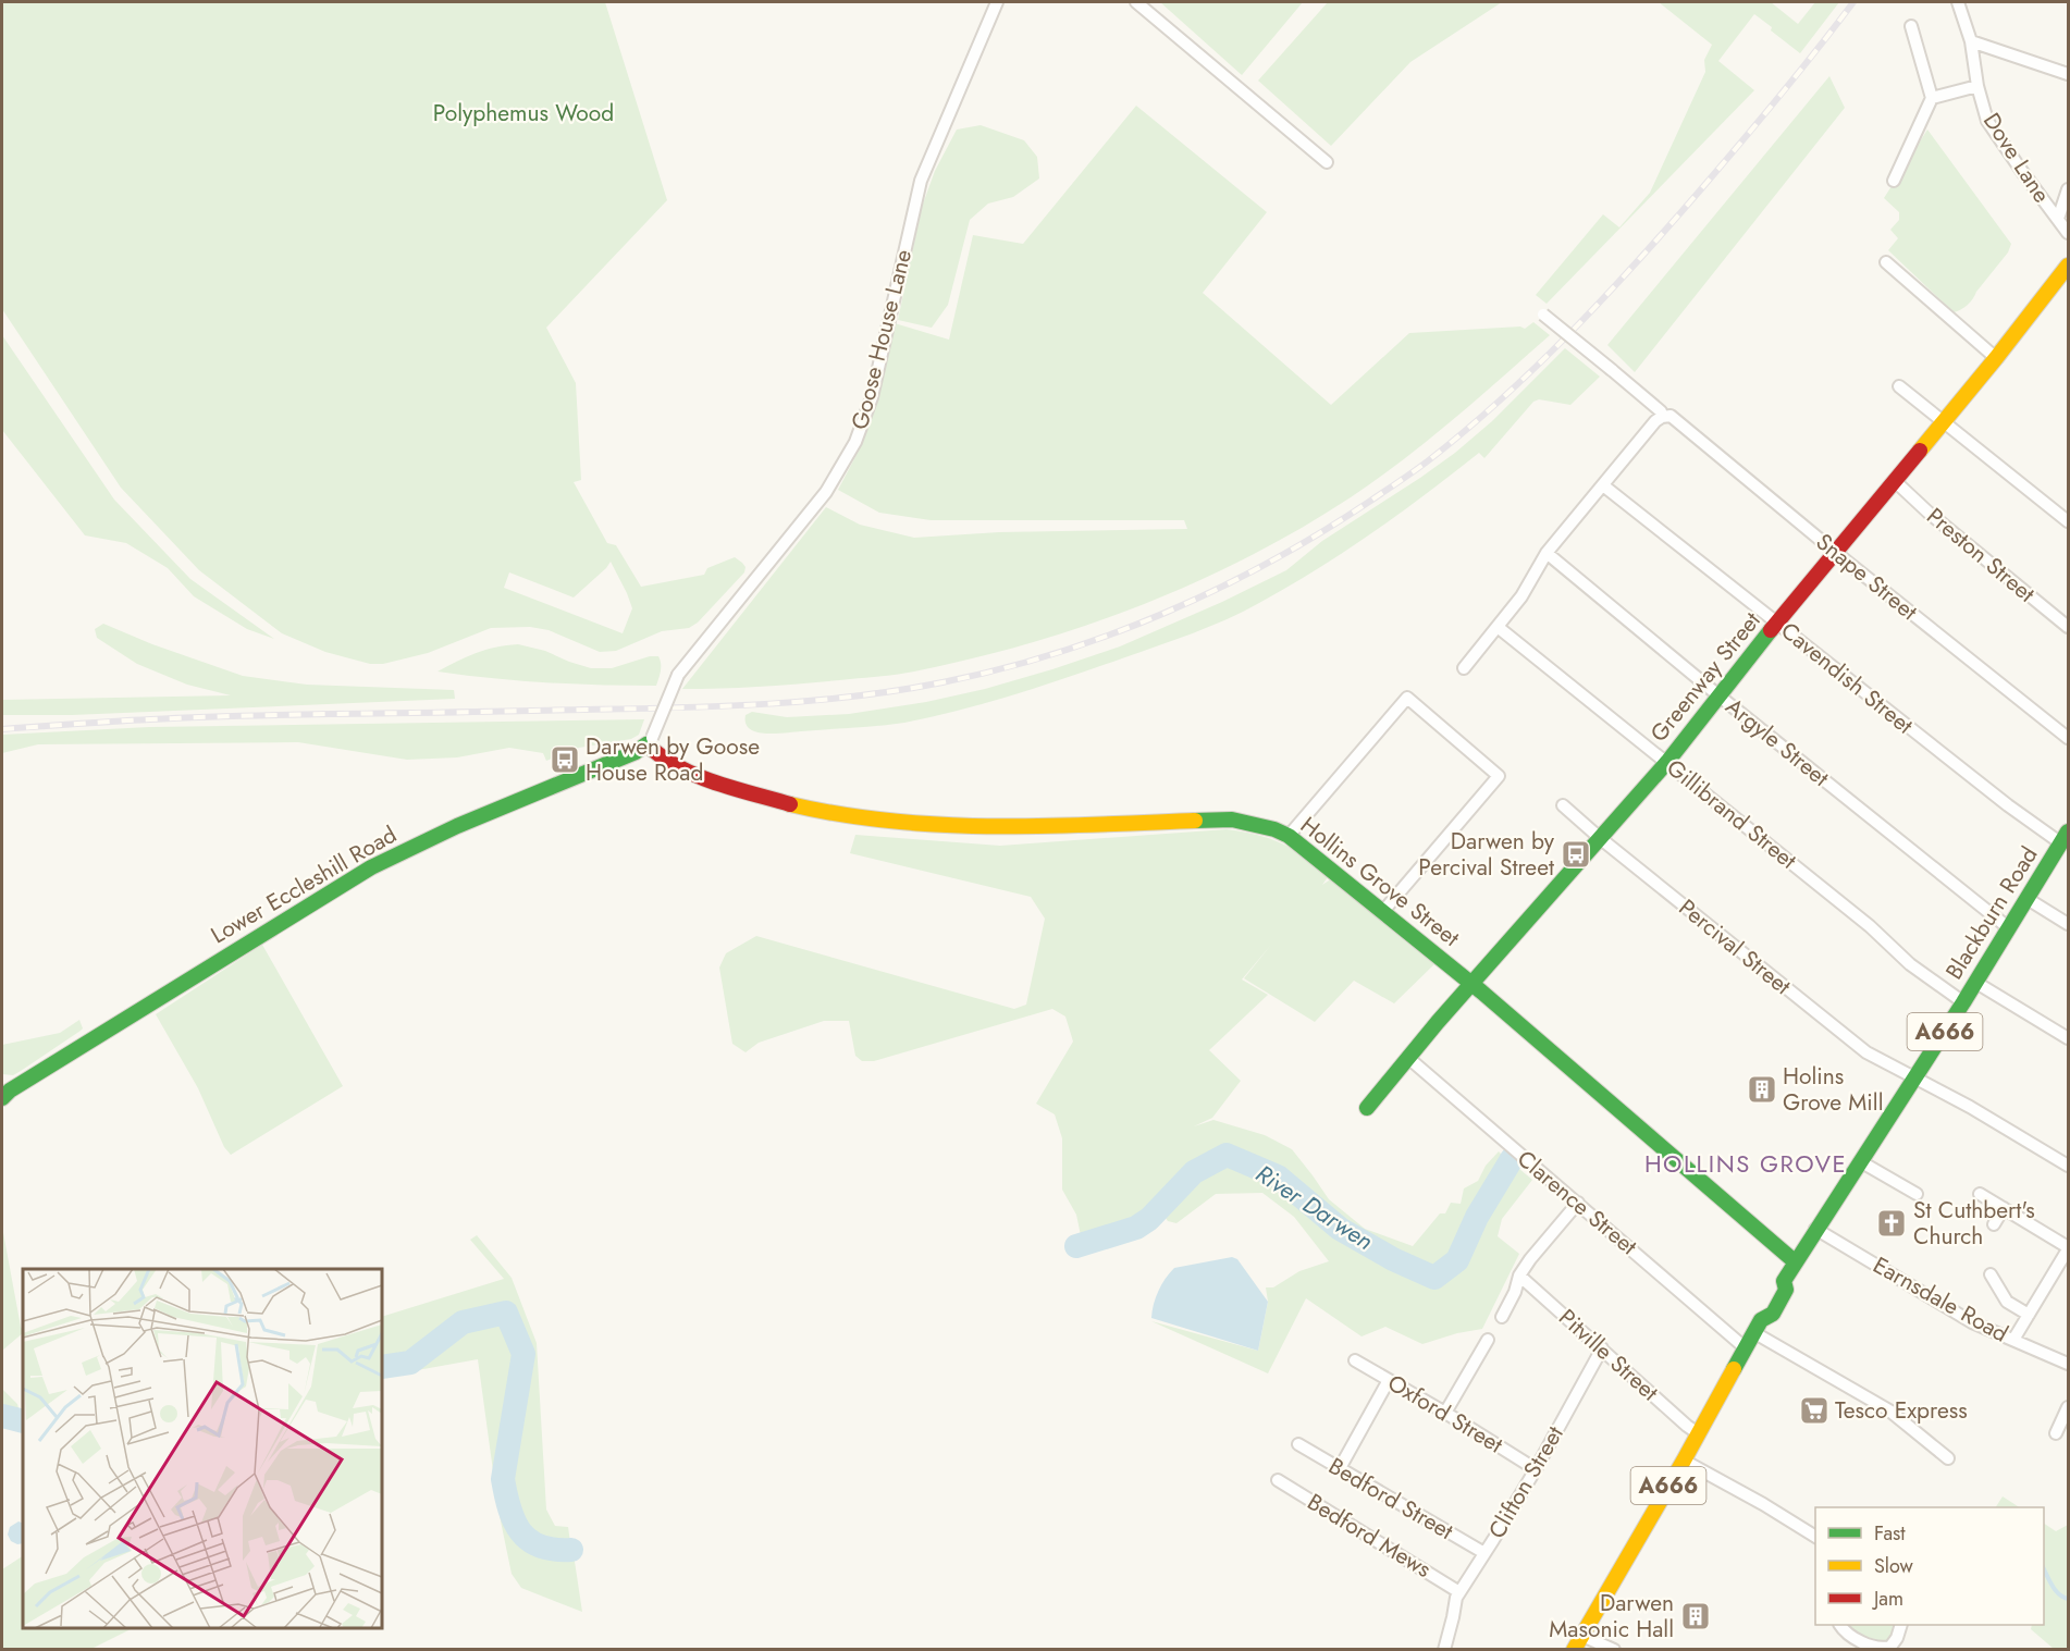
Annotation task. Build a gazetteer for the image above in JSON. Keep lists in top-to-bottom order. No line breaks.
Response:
{"streets":{"main road":["Greenway Street","Hollins Grove Street","Lower Eccleshill Road","Blackburn Road","A666"],"street":["Dove Lane","Goose House Lane","Preston Street","Snape Street","Cavendish Street","Argyle Street","Gillibrand Street","Percival Street","Clarence Street","Earnsdale Road","Pitville Street","Oxford Street","Clifton Street","Bedford Street","Bedford Mews"]},"crossings":[["Goose House Lane","Hollins Grove Street"],["Goose House Lane","Lower Eccleshill Road"],["Preston Street","Greenway Street"],["Snape Street","Greenway Street"],["Greenway Street","Cavendish Street"],["Greenway Street","Argyle Street"],["Greenway Street","Gillibrand Street"],["Greenway Street","Hollins Grove Street"],["Greenway Street","Percival Street"],["Greenway Street","Clarence Street"],["Cavendish Street","Blackburn Road"],["Argyle Street","Blackburn Road"],["Gillibrand Street","Blackburn Road"],["Hollins Grove Street","Lower Eccleshill Road"],["Hollins Grove Street","Blackburn Road"],["Blackburn Road","Percival Street"],["Blackburn Road","Clarence Street"],["Blackburn Road","Earnsdale Road"],["Blackburn Road","Pitville Street"],["Pitville Street","Clifton Street"],["Oxford Street","Clifton Street"],["Clifton Street","Bedford Street"],["Clifton Street","Bedford Mews"]],"districts":["HOLLINS GROVE"],"water":["River Darwen"],"parks":["Polyphemus Wood"],"places":{"bus stop":["Darwen by Goose House Road","Darwen by Percival Street"],"building":["Holins Grove Mill","Darwen Masonic Hall"],"church":["St Cuthbert's Church"],"supermarket":["Tesco Express"]},"legend":["Fast","Slow","Jam"]}
